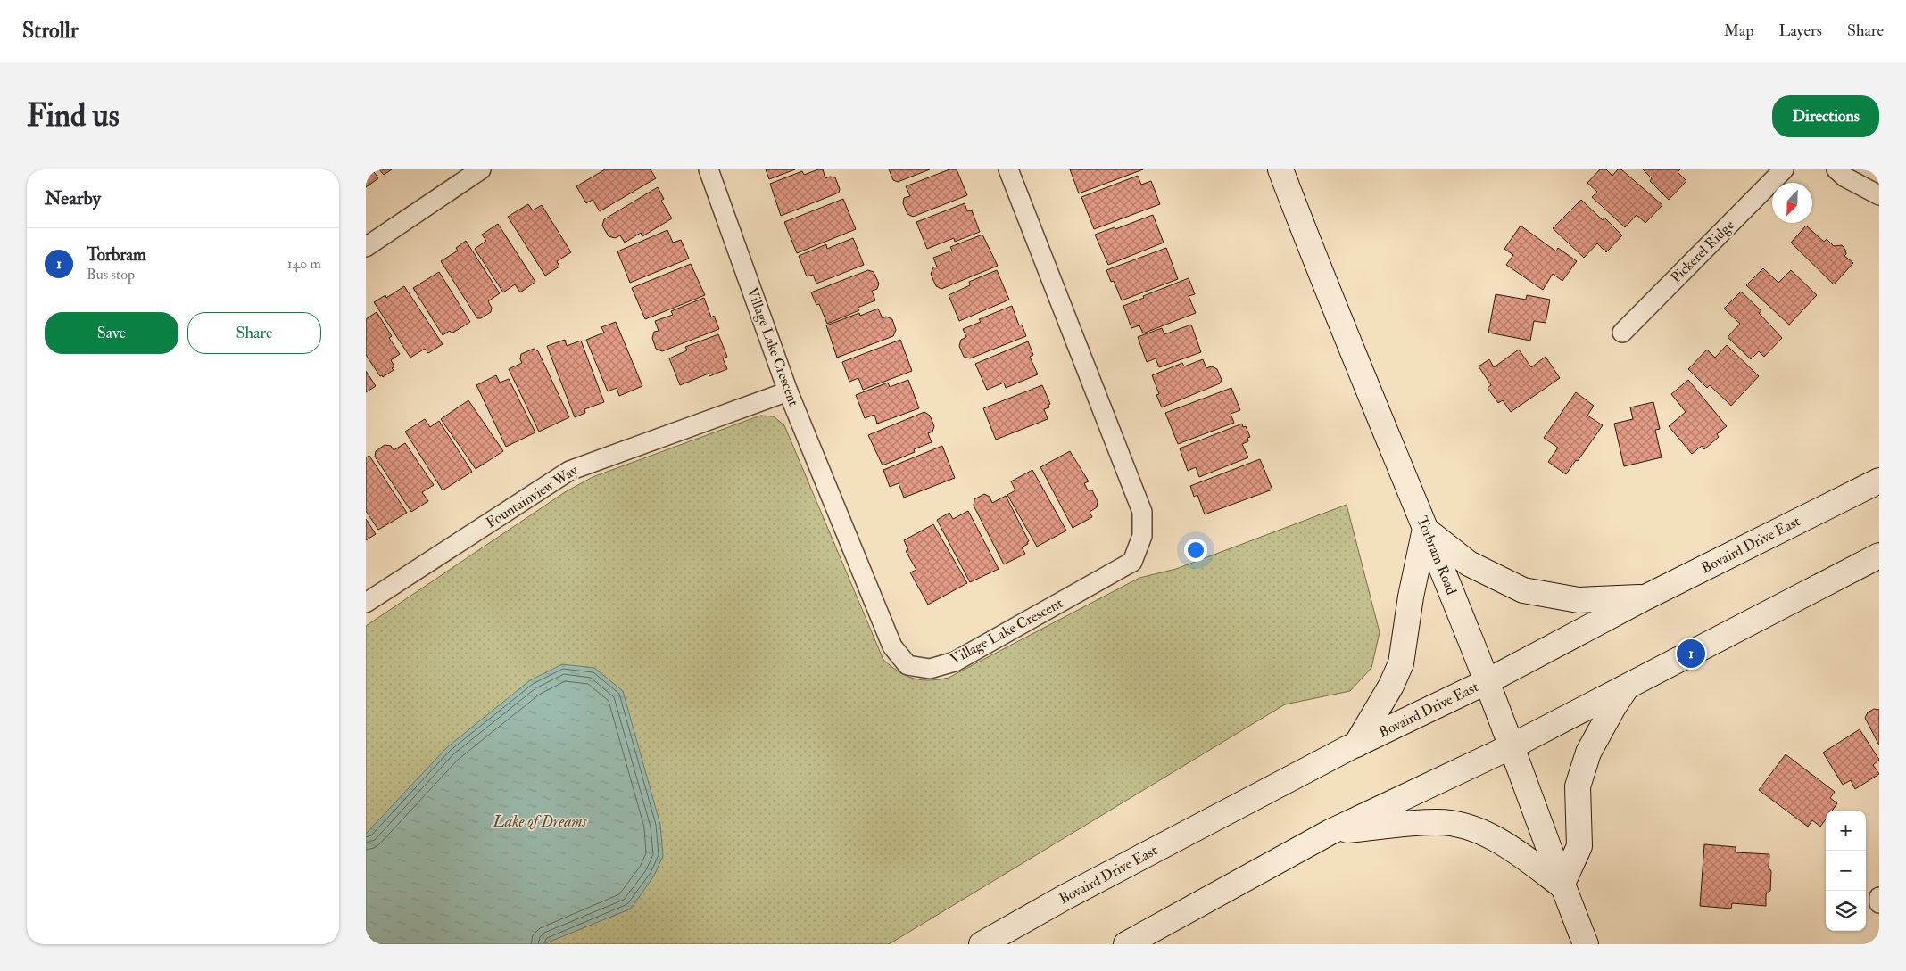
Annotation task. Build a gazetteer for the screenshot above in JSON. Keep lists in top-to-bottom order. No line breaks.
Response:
{"streets":{"main road":["Bovaird Drive East","Torbram Road"],"street":["Pickerel Ridge","Village Lake Crescent","Fountainview Way"]},"crossings":[["Village Lake Crescent","Fountainview Way"],["Bovaird Drive East","Torbram Road"]],"water":["Lake of Dreams"],"north":"bottom left","page":{"header":"Strollr","nav":["Map","Layers","Share"],"buttons":["Directions",["Save","Share"]],"title":"Find us","heading":"Nearby","list":[{"mark":"1","name":"Torbram","note":"Bus stop","value":"140 m"}],"pins":"1","map_buttons":["+","−"]}}
